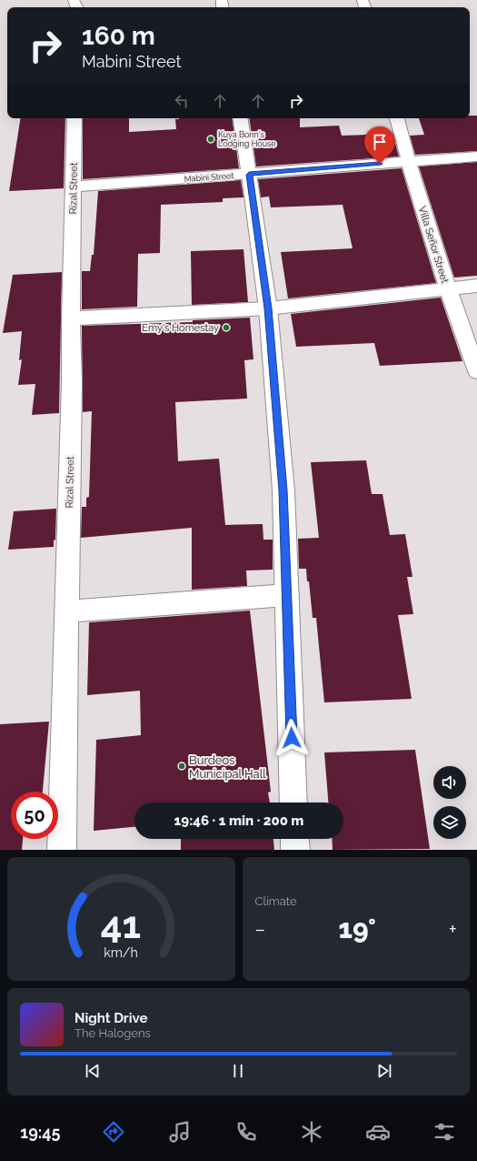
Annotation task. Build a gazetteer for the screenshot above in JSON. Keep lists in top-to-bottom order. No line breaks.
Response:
{"streets":{"street":["Mabini Street","Rizal Street","Villa Señor Street"]},"crossings":[["Mabini Street","Rizal Street"],["Mabini Street","Villa Señor Street"]],"places":["Kuya Bonn's Lodging House","Emy's Homestay","Burdeos Municipal Hall"],"page":{"turn":["160 m","Mabini Street"],"limit":"50","trip":"19:46 · 1 min · 200 m","tile":"Climate","heat":["−","19°","+"],"song":["Night Drive","The Halogens"],"tabs":"19:45","gauge":["41","km/h"]}}
